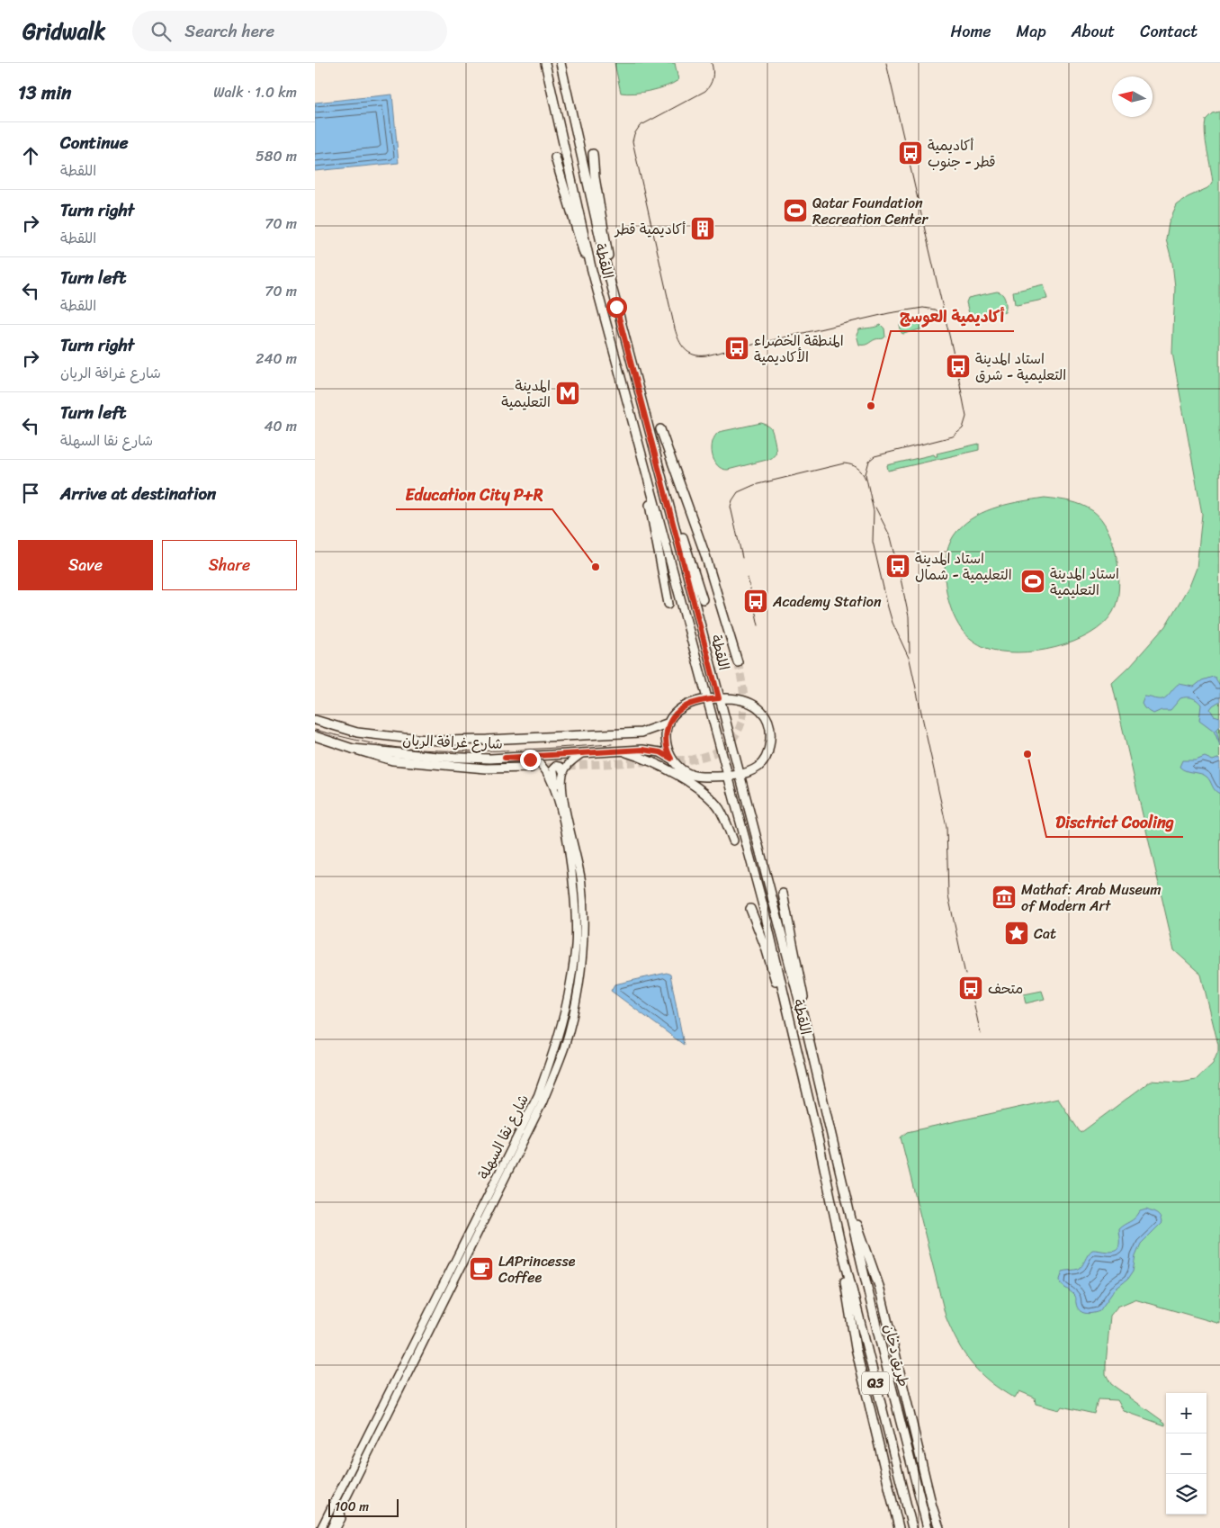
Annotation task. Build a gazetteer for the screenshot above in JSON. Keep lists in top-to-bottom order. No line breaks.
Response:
{"streets":{"main road":["اللقطة","شارع غرافة الريان","طريق دخان","Q3"],"street":["شارع نقا السهلة"]},"crossings":[["اللقطة","طريق دخان"],["شارع غرافة الريان","شارع نقا السهلة"]],"places":{"bus stop":["أكاديمية قطر - جنوب","المنطقة الخضراء الأكاديمية","استاد المدينة التعليمية - شرق","استاد المدينة التعليمية - شمال","Academy Station","متحف"],"sports":["Qatar Foundation Recreation Center","استاد المدينة التعليمية"],"building":["أكاديمية قطر"],"metro station":["المدينة التعليمية"],"other":["أكاديمية العوسج","Education City P+R","Disctrict Cooling"],"museum":["Mathaf: Arab Museum of Modern Art"],"place":["Cat"],"cafe":["LAPrincesse Coffee"]},"scale_bar":"100 m","north":"left","page":{"header":"Gridwalk","search":"Search here","nav":["Home","Map","About","Contact"],"heading":["13 min","Walk · 1.0 km"],"list":[["Continue","اللقطة","580 m"],["Turn right","اللقطة","70 m"],["Turn left","اللقطة","70 m"],["Turn right","شارع غرافة الريان","240 m"],["Turn left","شارع نقا السهلة","40 m"],"Arrive at destination"],"buttons":["Save","Share"],"map_buttons":["+","−"],"scale":"100 m"}}
